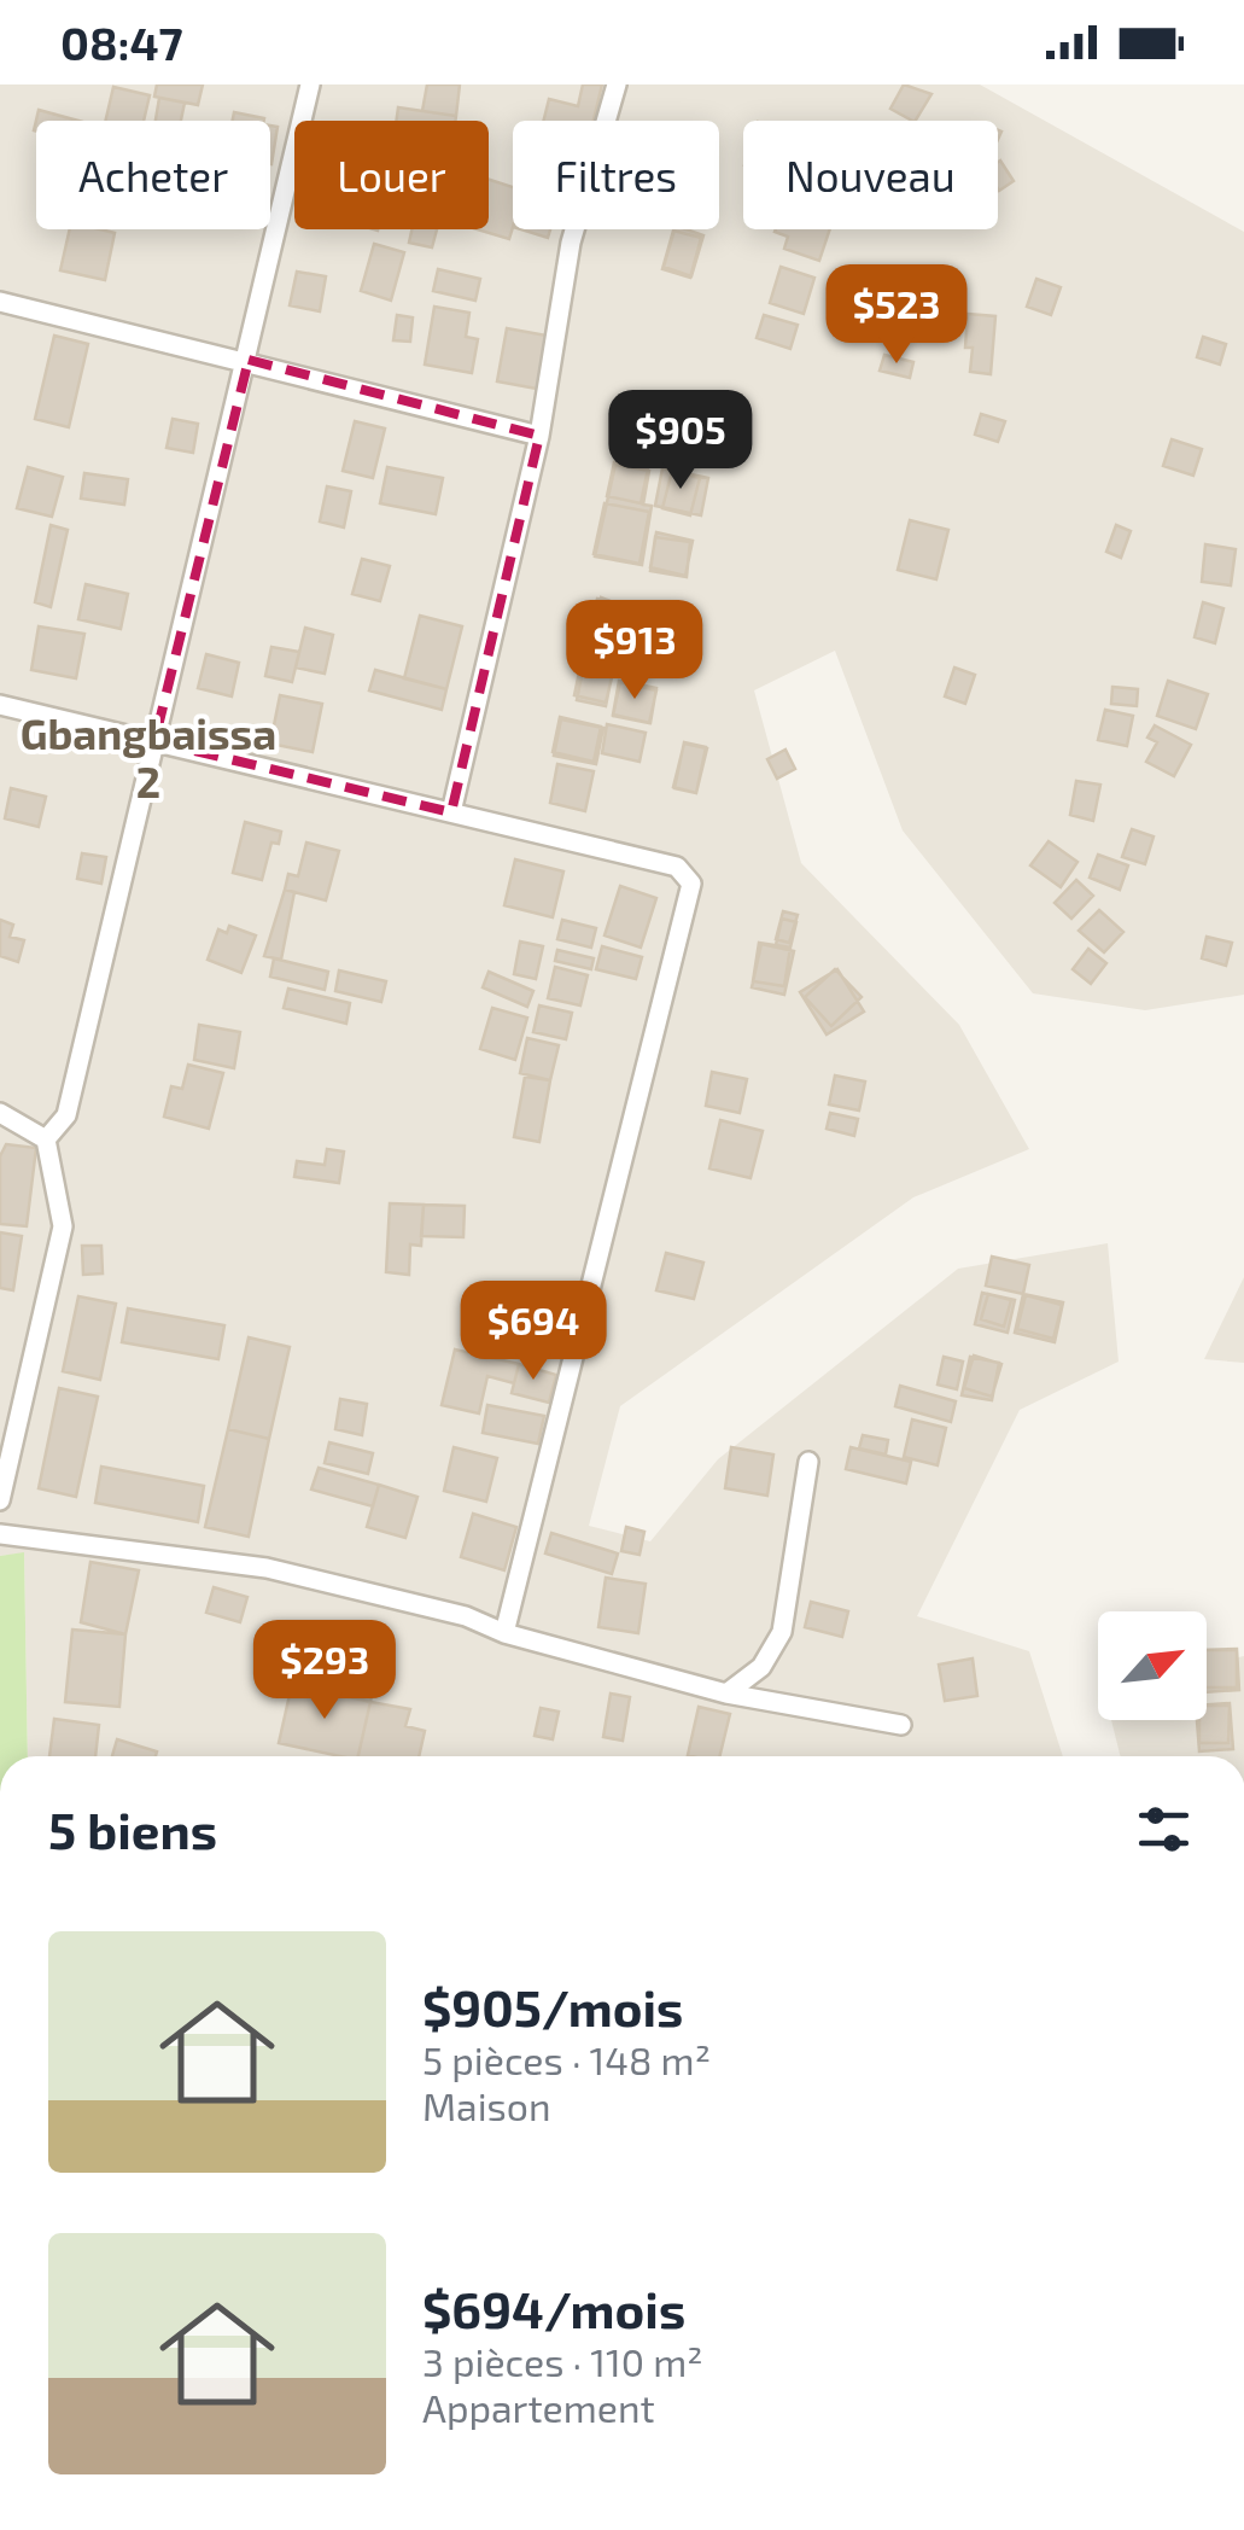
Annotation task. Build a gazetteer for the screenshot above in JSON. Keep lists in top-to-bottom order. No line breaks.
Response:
{"districts":["Gbangbaissa 2"],"north":"top right","page":{"status":"08:47","chip":["Acheter","Louer","Filtres","Nouveau"],"price":["$523","$905","$913","$694","$293"],"heading":"5 biens","list":[{"name":"$905/mois","note":"5 pièces · 148 m² · Maison"},{"name":"$694/mois","note":"3 pièces · 110 m² · Appartement"}]}}
